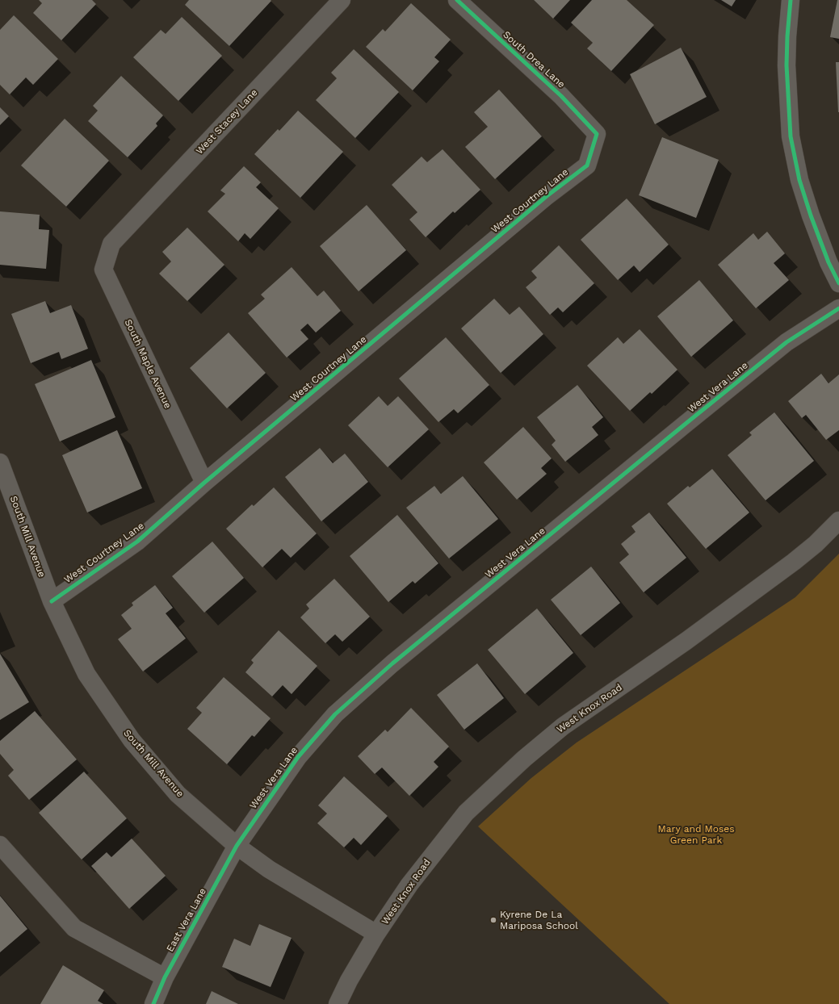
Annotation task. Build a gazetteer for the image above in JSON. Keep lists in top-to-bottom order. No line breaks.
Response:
{"streets":{"street":["South Drea Lane","West Stacey Lane","West Courtney Lane","South Maple Avenue","West Vera Lane","South Mill Avenue","West Knox Road","East Vera Lane"]},"crossings":[["South Drea Lane","West Courtney Lane"],["West Stacey Lane","South Maple Avenue"],["West Courtney Lane","South Maple Avenue"],["West Courtney Lane","South Mill Avenue"],["West Vera Lane","South Mill Avenue"],["West Vera Lane","East Vera Lane"],["South Mill Avenue","West Knox Road"],["South Mill Avenue","East Vera Lane"]],"parks":["Mary and Moses Green Park"],"places":["Kyrene De La Mariposa School"]}
